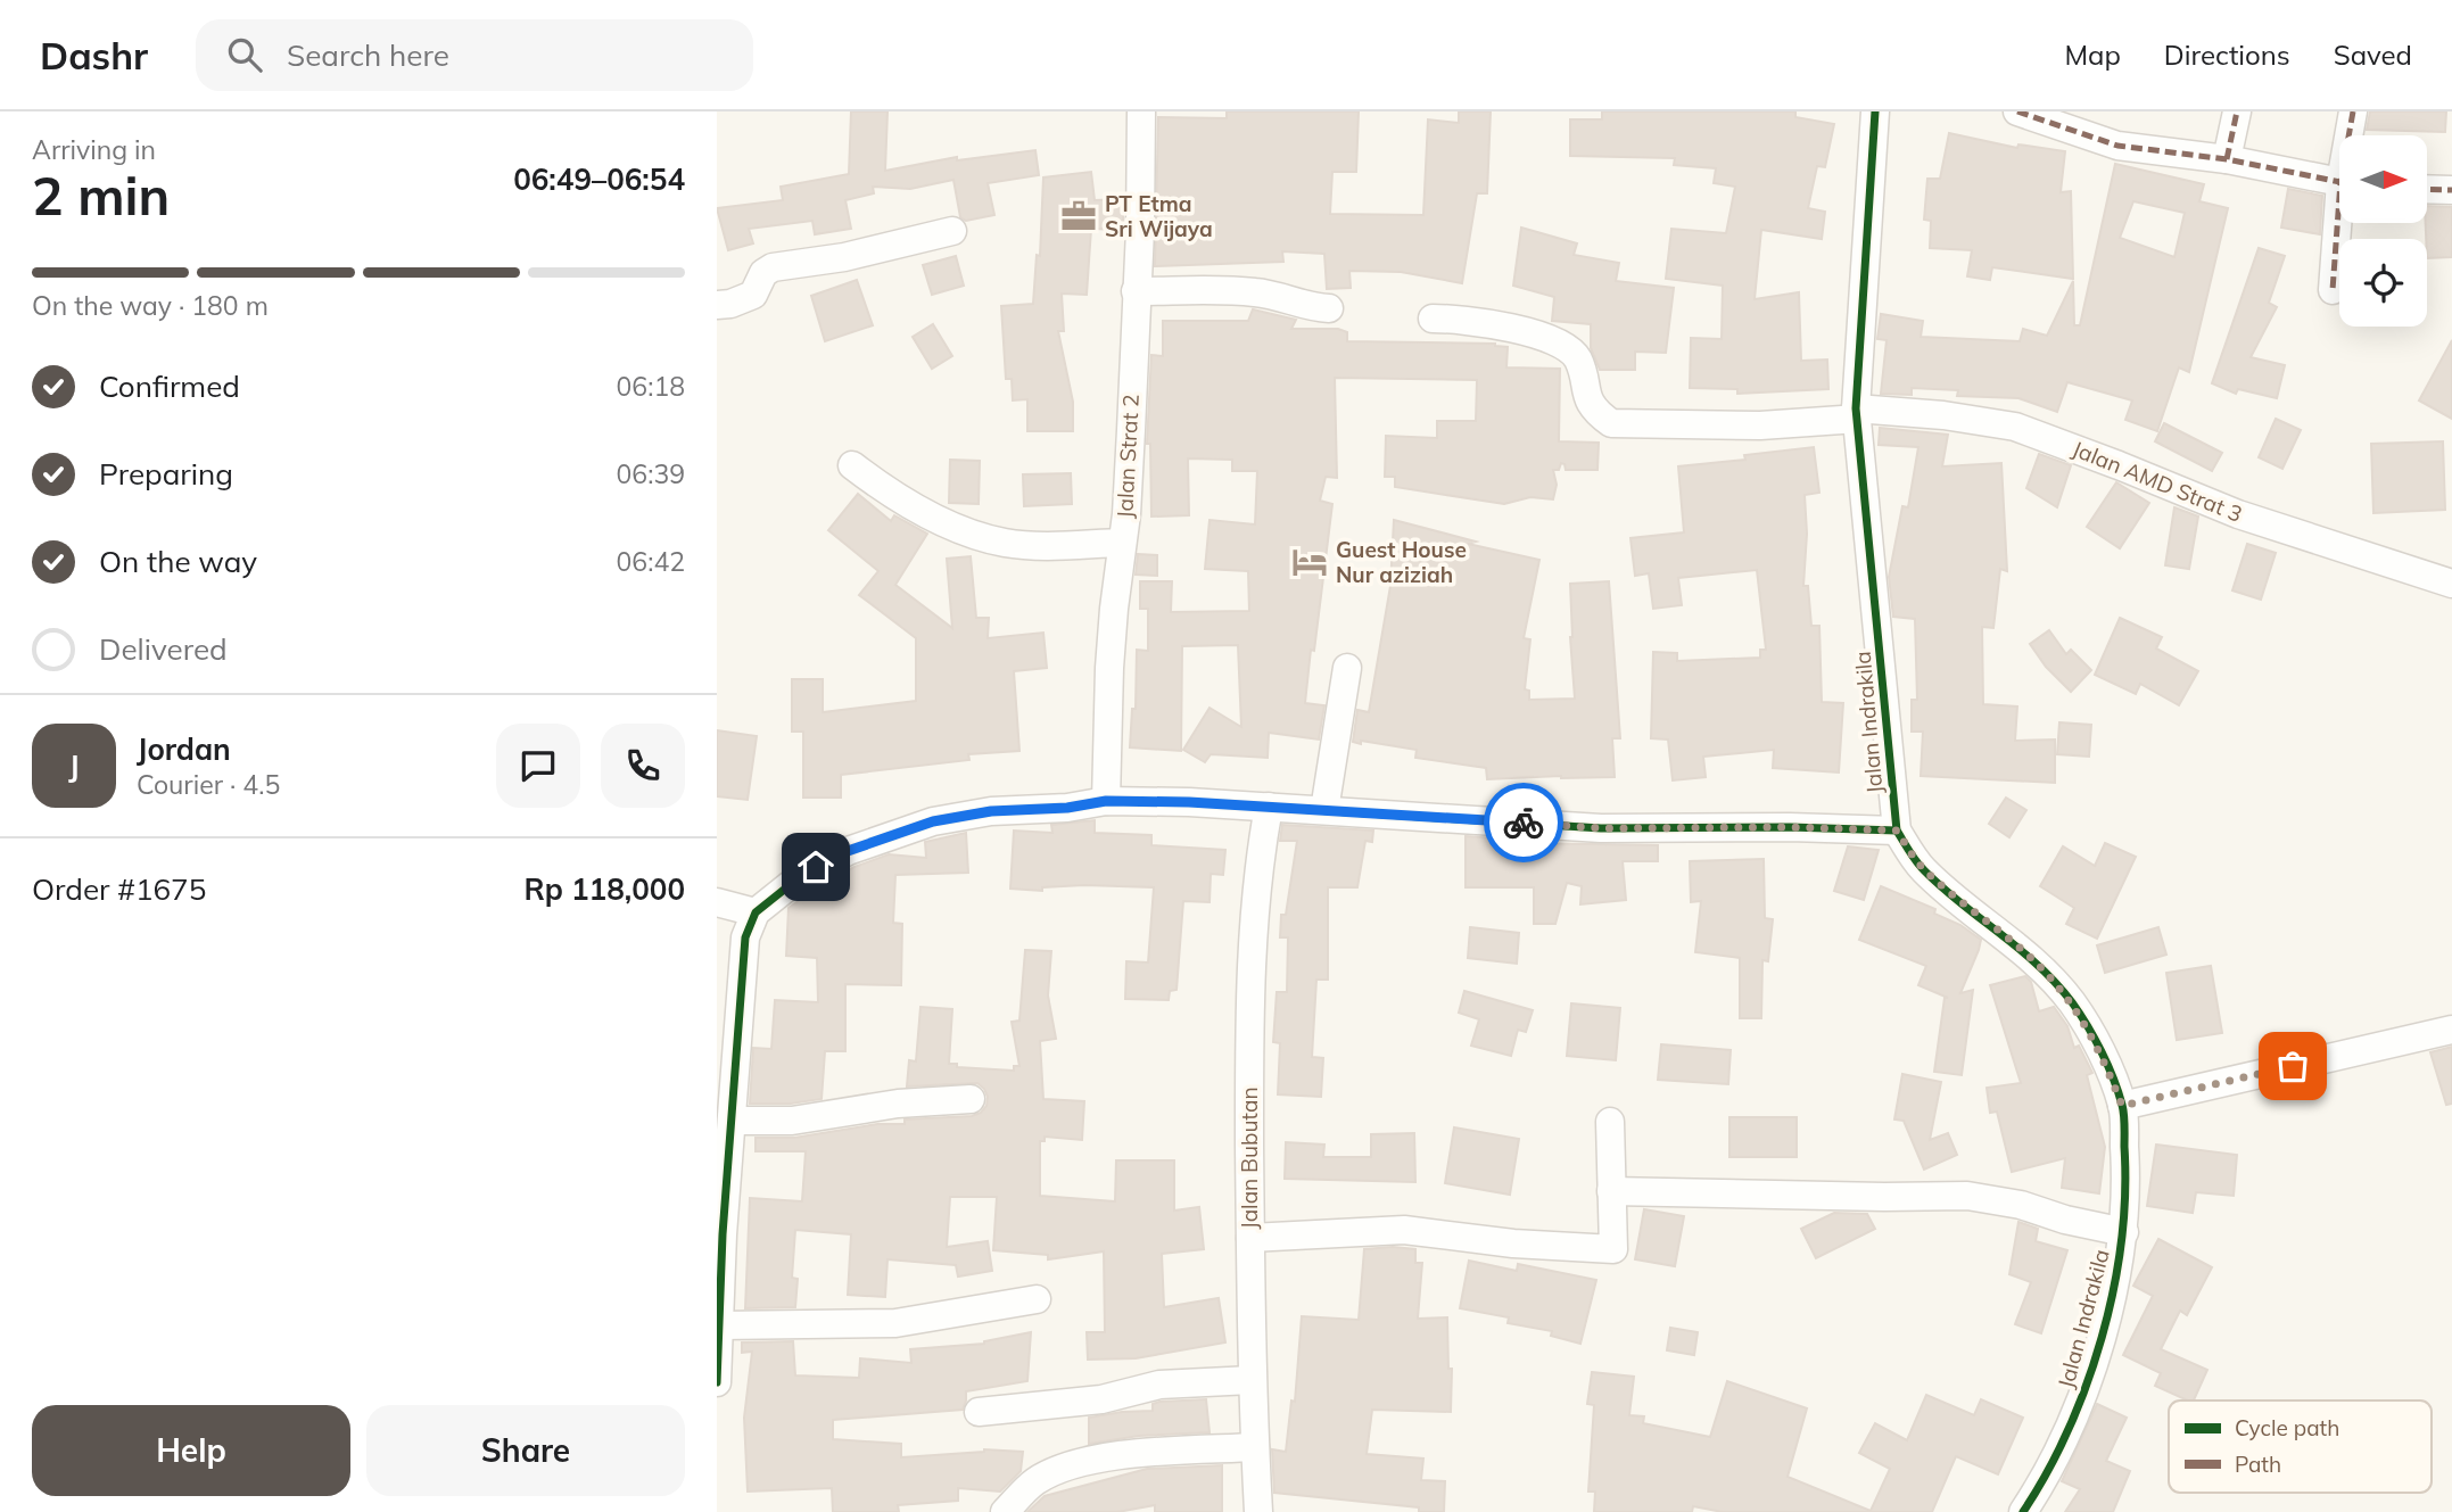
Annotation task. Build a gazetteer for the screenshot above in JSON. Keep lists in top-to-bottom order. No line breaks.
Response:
{"streets":{"street":["Jalan Strat 2","Jalan AMD Strat 3","Jalan Indrakila","Jalan Bubutan"]},"crossings":[["Jalan AMD Strat 3","Jalan Indrakila"]],"places":{"office":["PT Etma Sri Wijaya"],"hotel":["Guest House Nur aziziah"]},"legend":["Cycle path","Path"],"north":"right","page":{"header":"Dashr","search":"Search here","nav":["Map","Directions","Saved"],"heading":["2 min","Arriving in","06:49–06:54"],"panel":["Jordan","Courier · 4.5","Order #1675","Rp 118,000"],"bar":"On the way · 180 m","list":[["Confirmed","06:18"],["Preparing","06:39"],["On the way","06:42"],"Delivered"],"round":"J","buttons":["Help","Share"]}}
